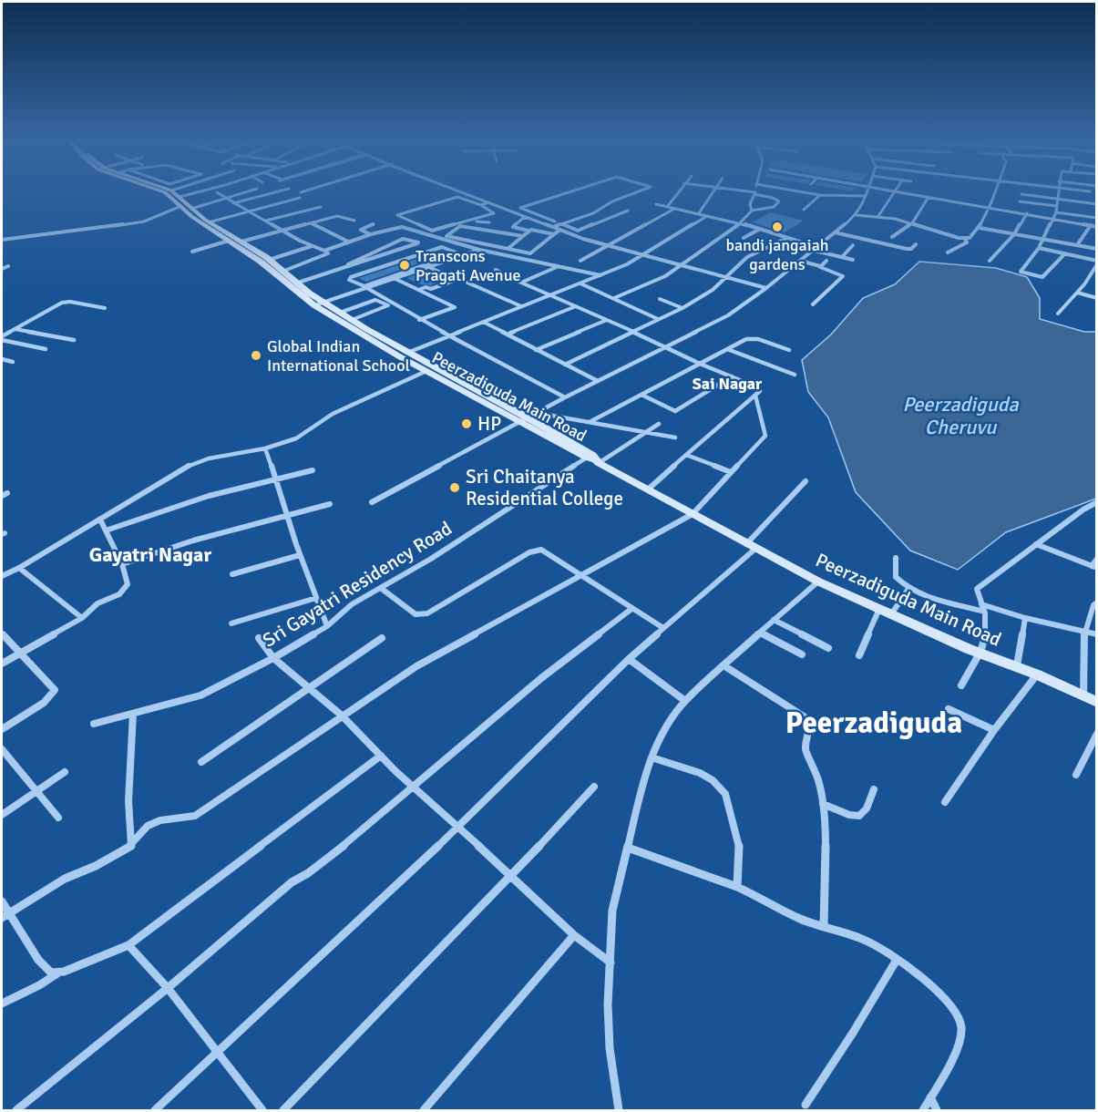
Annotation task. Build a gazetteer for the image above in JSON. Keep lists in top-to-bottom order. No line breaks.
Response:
{"streets":{"street":["Peerzadiguda Main Road","Sri Gayatri Residency Road"]},"crossings":[["Peerzadiguda Main Road","Sri Gayatri Residency Road"]],"districts":["Sai Nagar","Gayatri Nagar","Peerzadiguda"],"water":["Peerzadiguda Cheruvu"],"places":["bandi jangaiah gardens","Transcons Pragati Avenue","Global Indian International School","HP","Sri Chaitanya Residential College"]}
